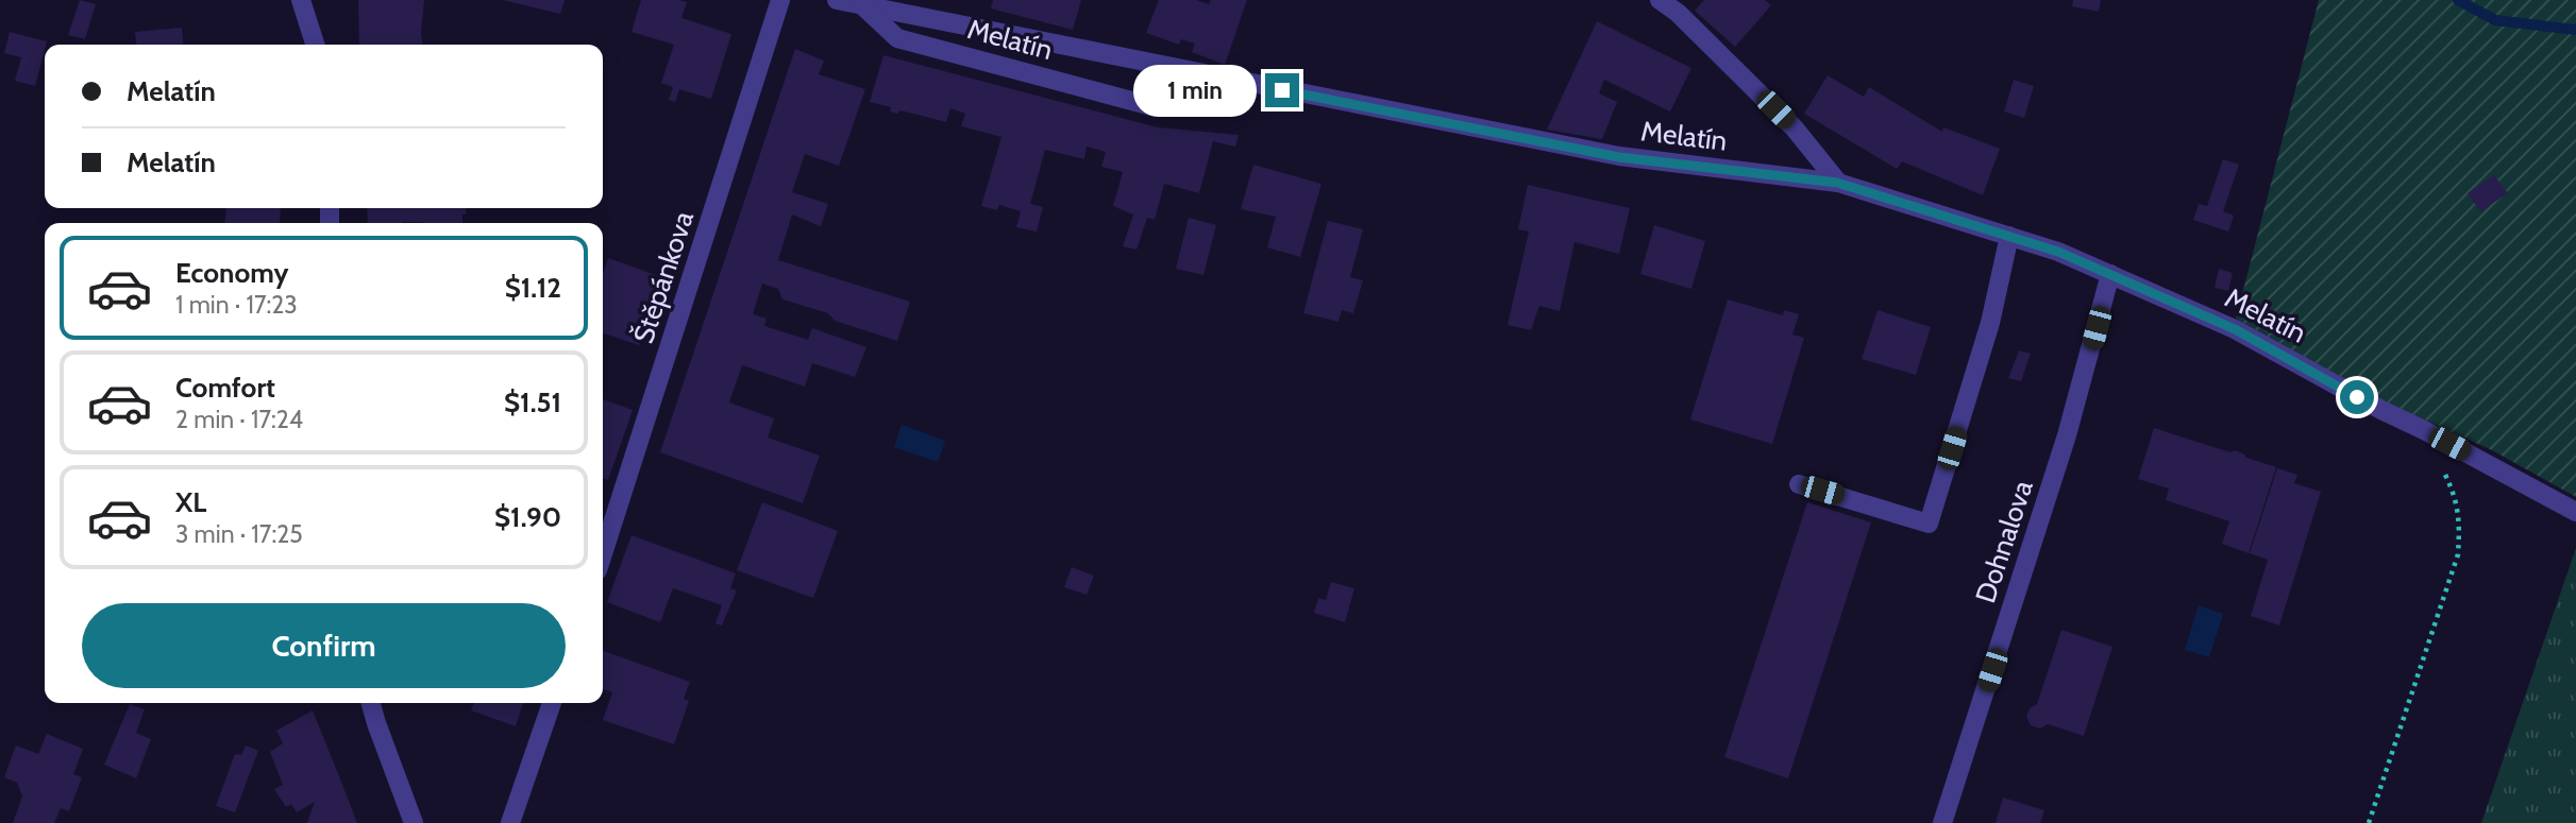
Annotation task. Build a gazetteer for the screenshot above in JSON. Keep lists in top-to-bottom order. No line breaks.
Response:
{"streets":{"street":["Melatín","Štěpánkova","Dohnalova"]},"crossings":[["Melatín","Dohnalova"]],"page":{"banner":["Melatín","Melatín"],"bubble":"1 min","list":[{"name":"Economy","note":"1 min · 17:23","value":"$1.12"},{"name":"Comfort","note":"2 min · 17:24","value":"$1.51"},{"name":"XL","note":"3 min · 17:25","value":"$1.90"}],"buttons":"Confirm"}}
